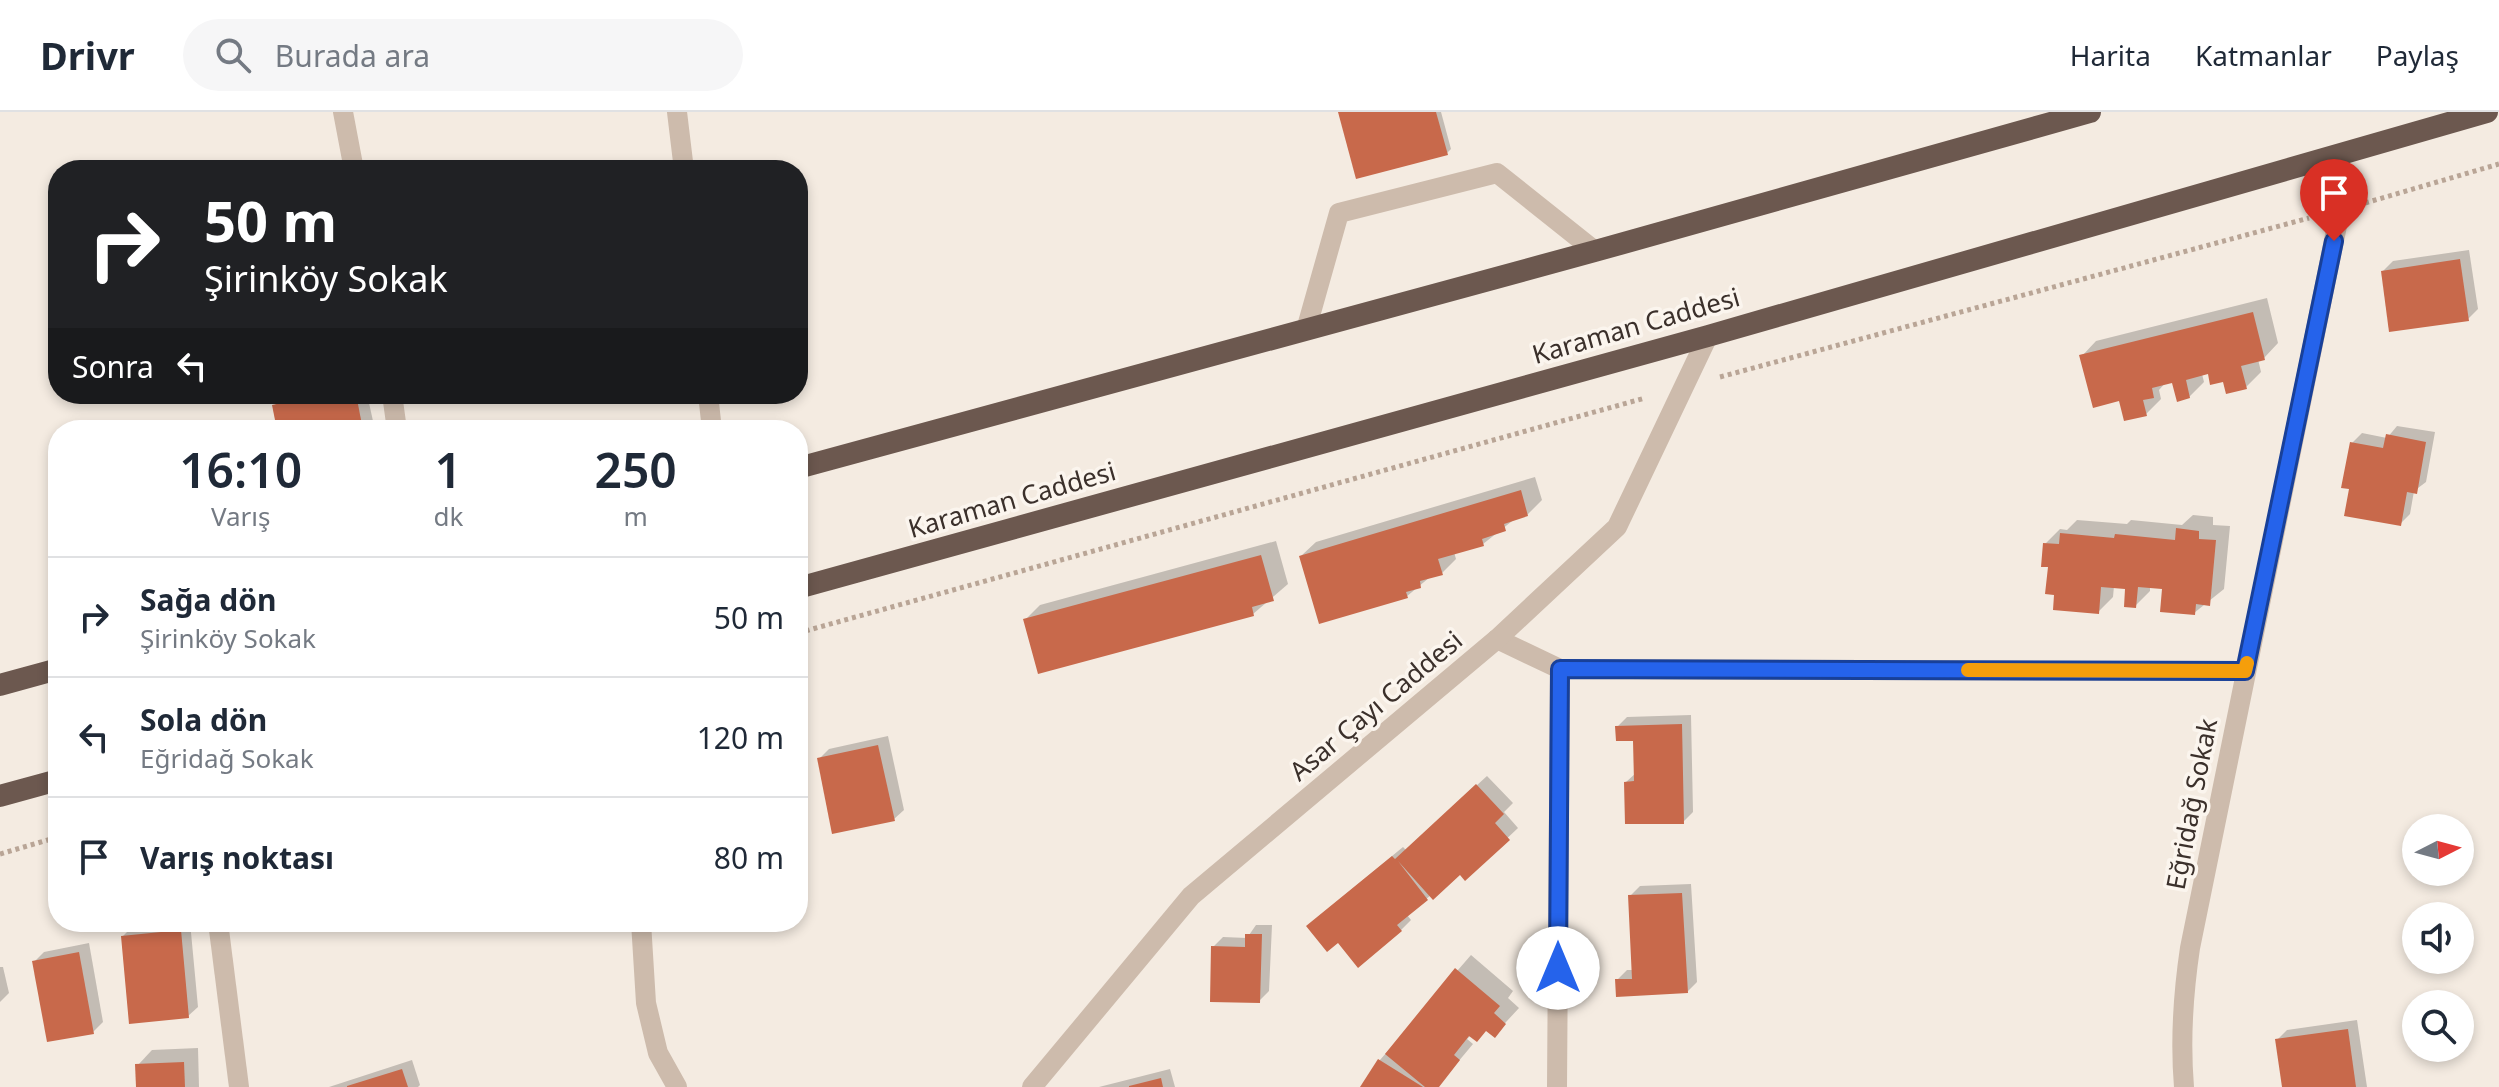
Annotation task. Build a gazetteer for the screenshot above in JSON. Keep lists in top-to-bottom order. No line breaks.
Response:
{"streets":{"highway":["Karaman Caddesi"],"street":["Asar Çayı Caddesi","Eğridağ Sokak"]},"crossings":[["Karaman Caddesi","Asar Çayı Caddesi"],["Karaman Caddesi","Eğridağ Sokak"]],"north":"right","page":{"header":"Drivr","search":"Burada ara","nav":["Harita","Katmanlar","Paylaş"],"turn":["50 m","Şirinköy Sokak"],"then":"Sonra","eta":["16:10","Varış","1","dk","250","m"],"list":[{"name":"Sağa dön","note":"Şirinköy Sokak","value":"50 m"},{"name":"Sola dön","note":"Eğridağ Sokak","value":"120 m"},{"name":"Varış noktası","value":"80 m"}]}}
